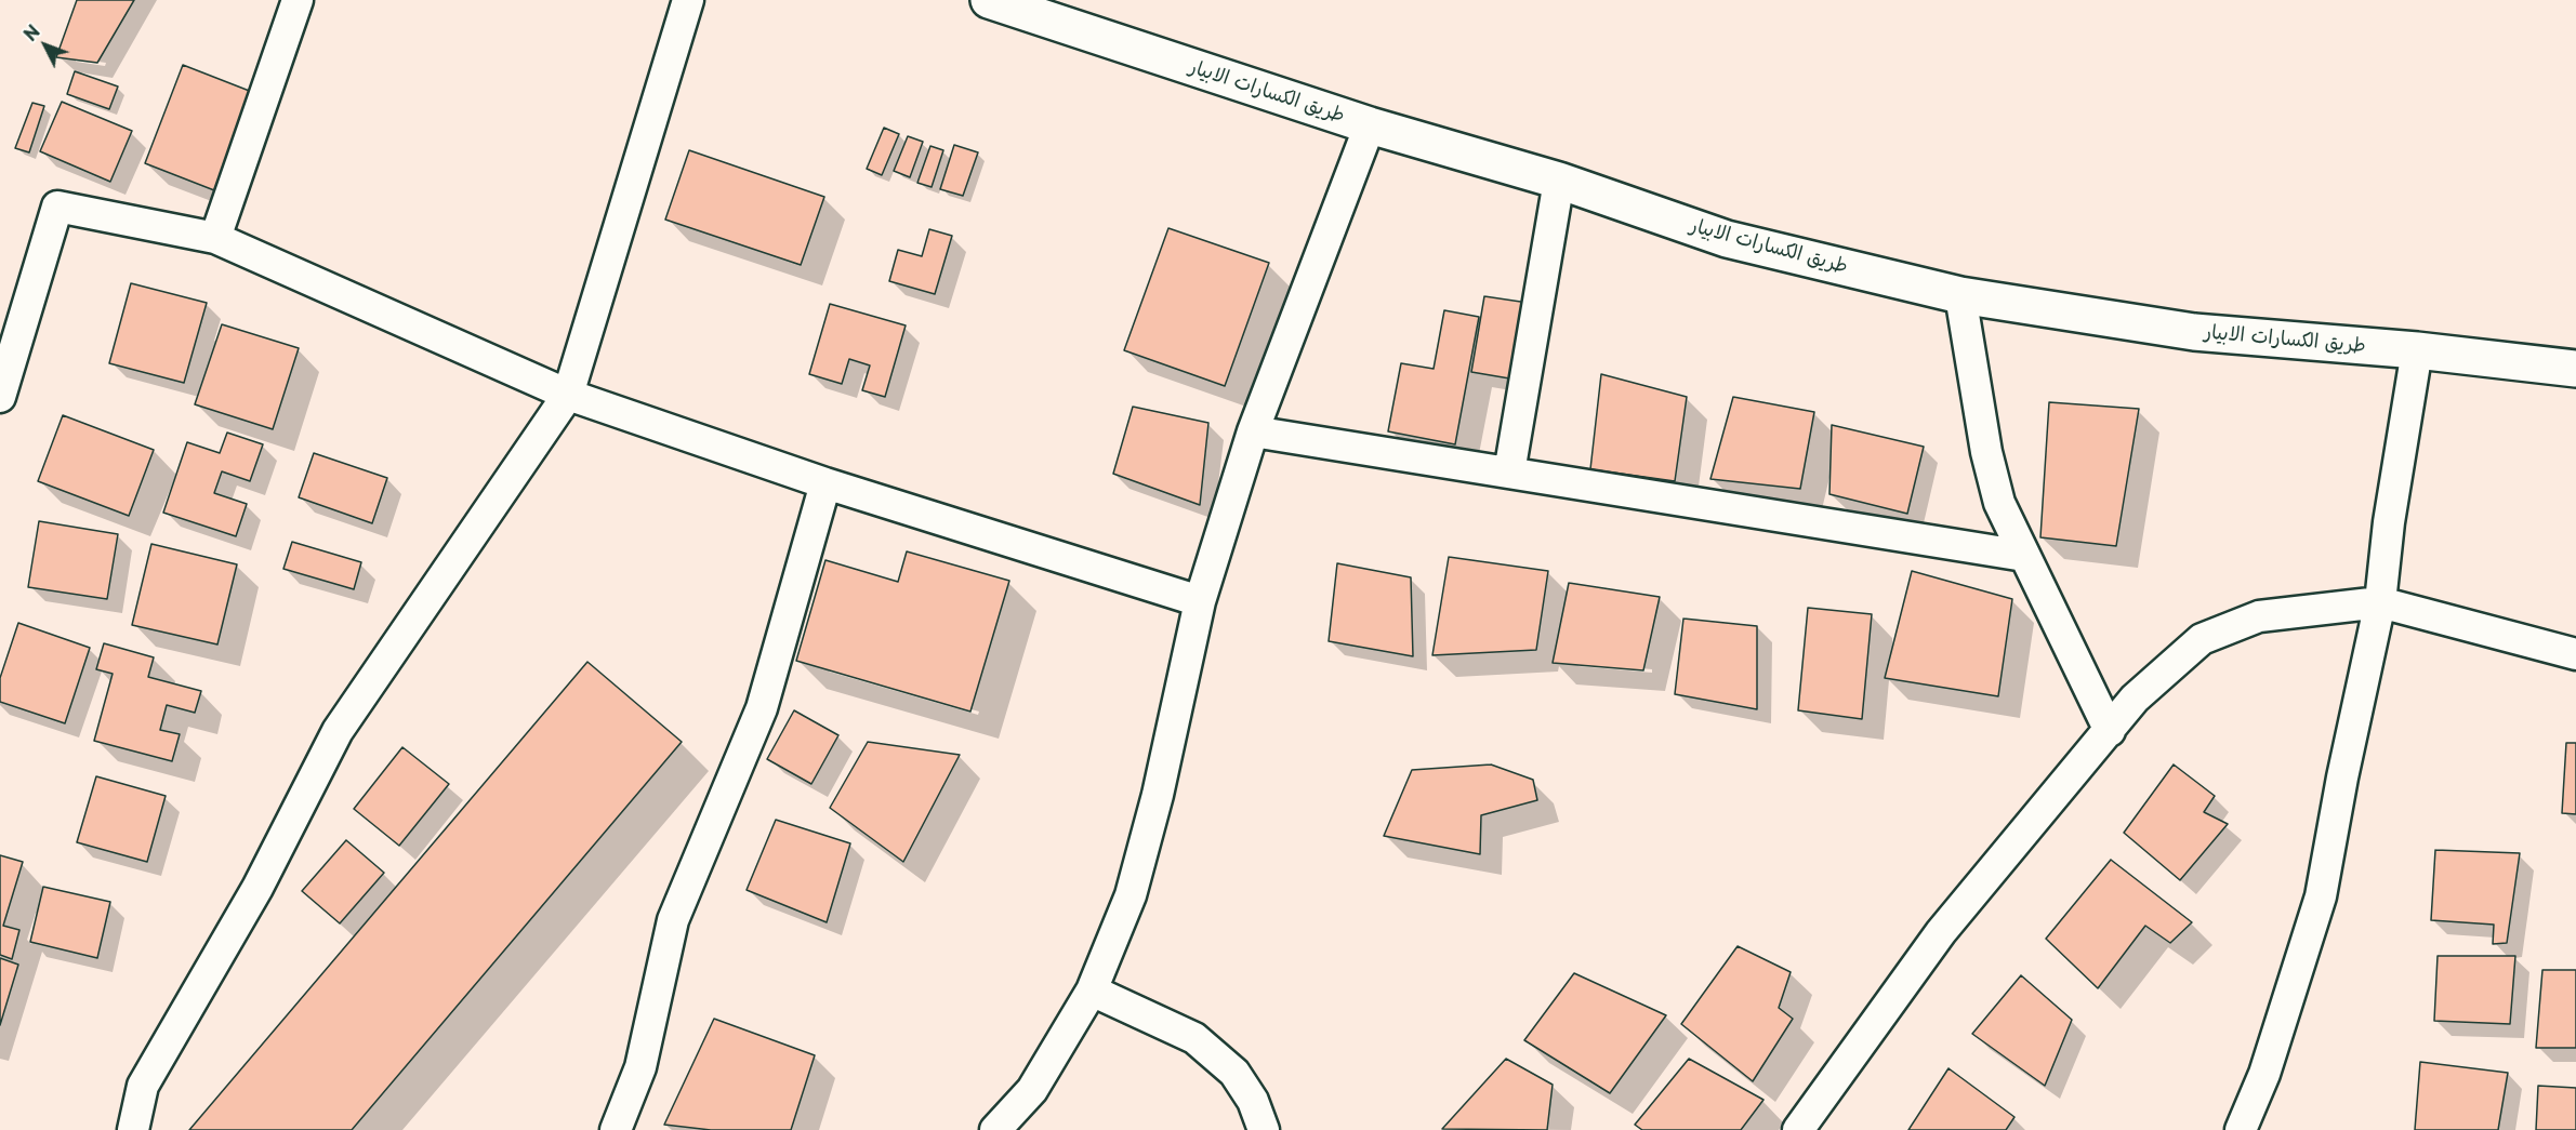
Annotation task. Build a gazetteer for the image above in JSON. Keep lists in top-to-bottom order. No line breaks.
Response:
{"streets":{"street":["طريق الكسارات الابيار"]},"north":"top left"}
